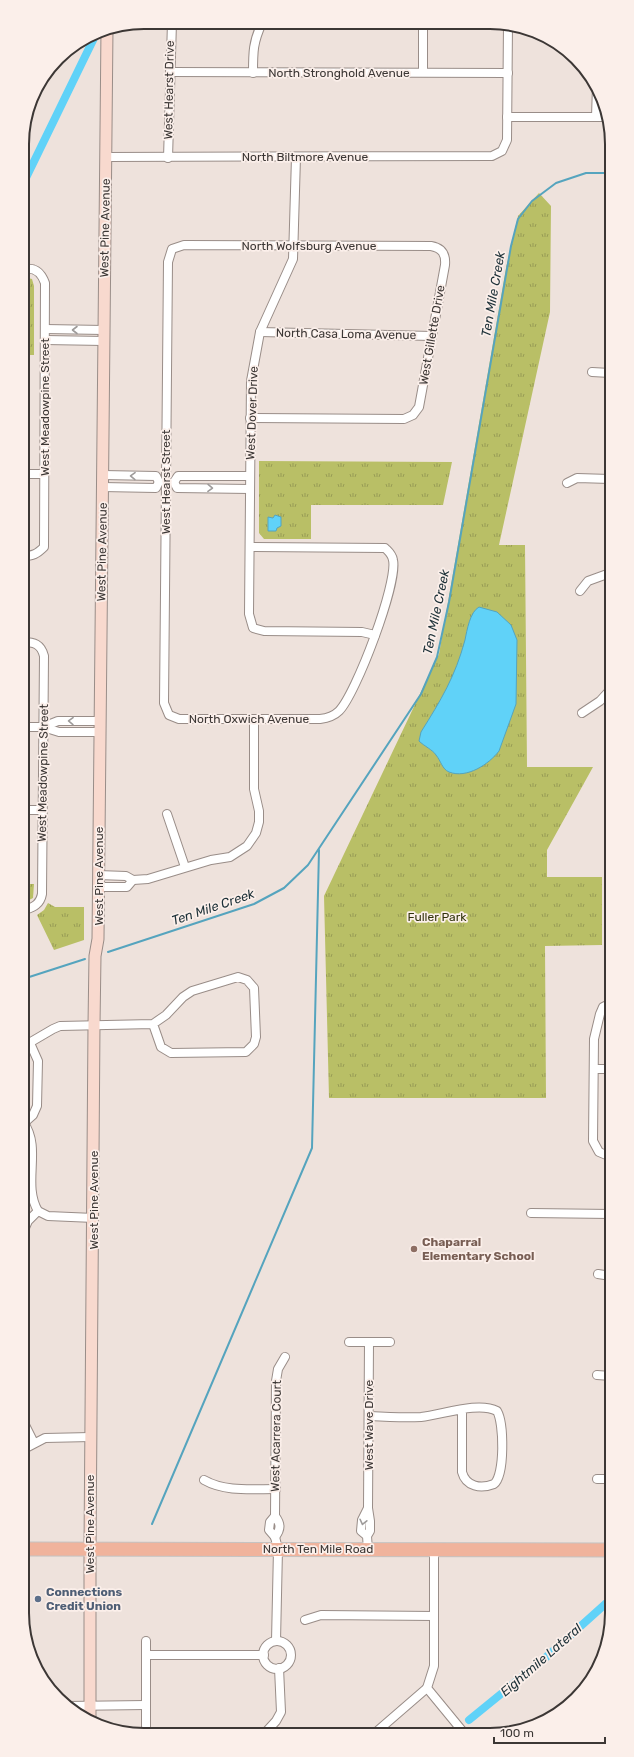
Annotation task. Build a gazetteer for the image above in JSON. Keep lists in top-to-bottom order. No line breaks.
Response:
{"streets":{"main road":["North Ten Mile Road"],"street":["North Stronghold Avenue","West Hearst Drive","North Biltmore Avenue","West Pine Avenue","North Wolfsburg Avenue","North Casa Loma Avenue","West Gillette Drive","West Meadowpine Street","West Dover Drive","West Hearst Street","North Oxwich Avenue","West Wave Drive","West Acarrera Court"]},"crossings":[["North Stronghold Avenue","West Hearst Drive"],["West Hearst Drive","North Biltmore Avenue"],["North Biltmore Avenue","West Pine Avenue"],["North Biltmore Avenue","West Dover Drive"],["West Pine Avenue","North Ten Mile Road"],["North Wolfsburg Avenue","West Gillette Drive"],["North Wolfsburg Avenue","West Dover Drive"],["North Wolfsburg Avenue","West Hearst Street"],["North Casa Loma Avenue","West Gillette Drive"],["North Casa Loma Avenue","West Dover Drive"],["West Gillette Drive","West Dover Drive"],["West Dover Drive","North Oxwich Avenue"],["West Hearst Street","North Oxwich Avenue"],["West Wave Drive","North Ten Mile Road"],["West Acarrera Court","North Ten Mile Road"]],"water":["Ten Mile Creek","Eightmile Lateral"],"parks":["Fuller Park"],"places":["Chaparral Elementary School","Connections Credit Union"],"scale_bar":"100 m"}
